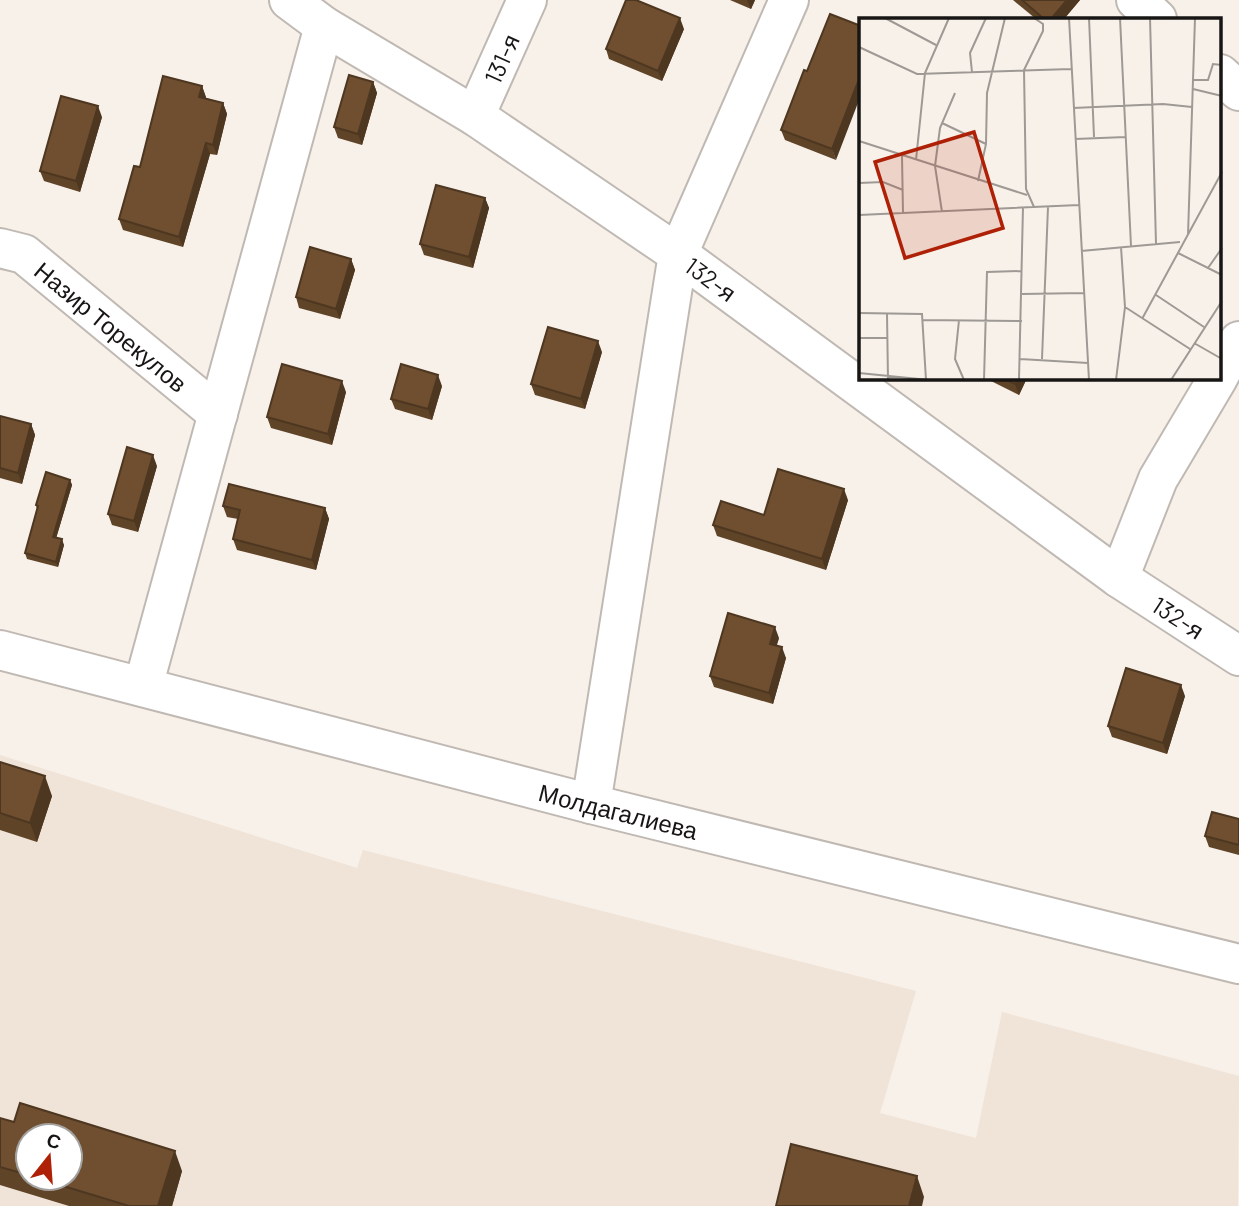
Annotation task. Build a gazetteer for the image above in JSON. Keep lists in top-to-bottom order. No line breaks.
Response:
{"streets":{"street":["131-я","132-я","Назир Торекулов","Молдагалиева"]},"crossings":[["131-я","132-я"]],"north":"top"}
